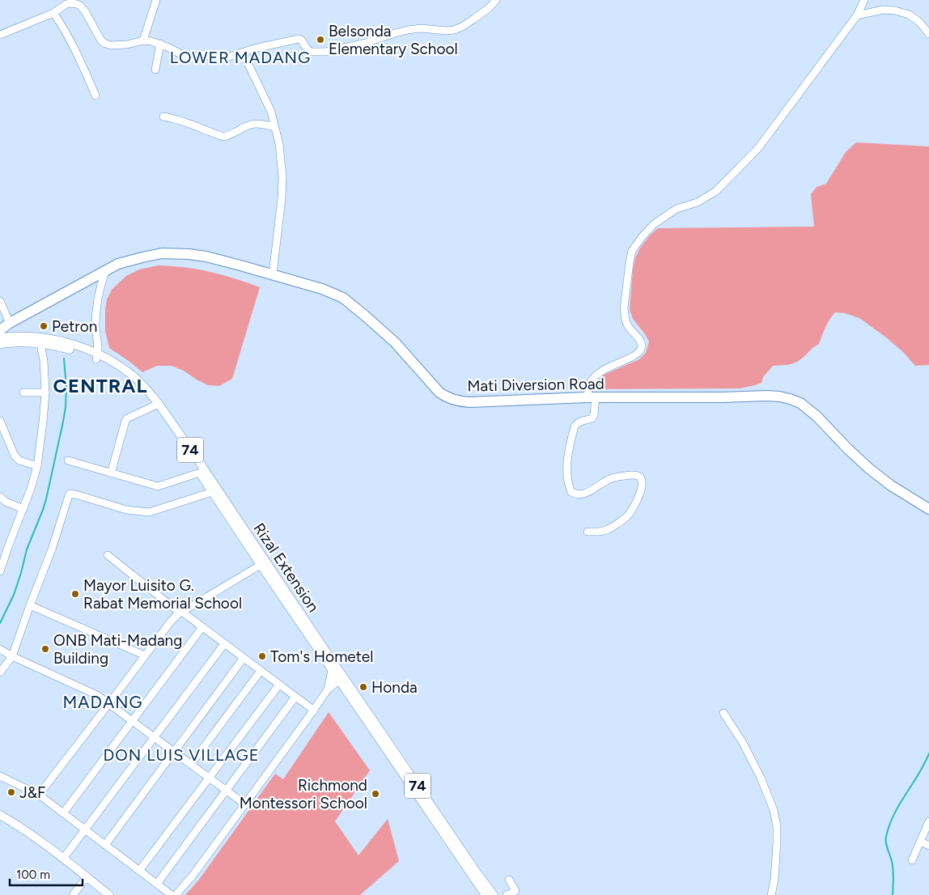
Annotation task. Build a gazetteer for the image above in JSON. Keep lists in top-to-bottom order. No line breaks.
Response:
{"streets":{"highway":["Mati Diversion Road"],"main road":["74","Rizal Extension"]},"districts":["LOWER MADANG","CENTRAL","MADANG","DON LUIS VILLAGE"],"places":["Belsonda Elementary School","Petron","Mayor Luisito G. Rabat Memorial School","ONB Mati-Madang Building","Tom's Hometel","Honda","J&F","Richmond Montessori School"],"scale_bar":"100 m"}
